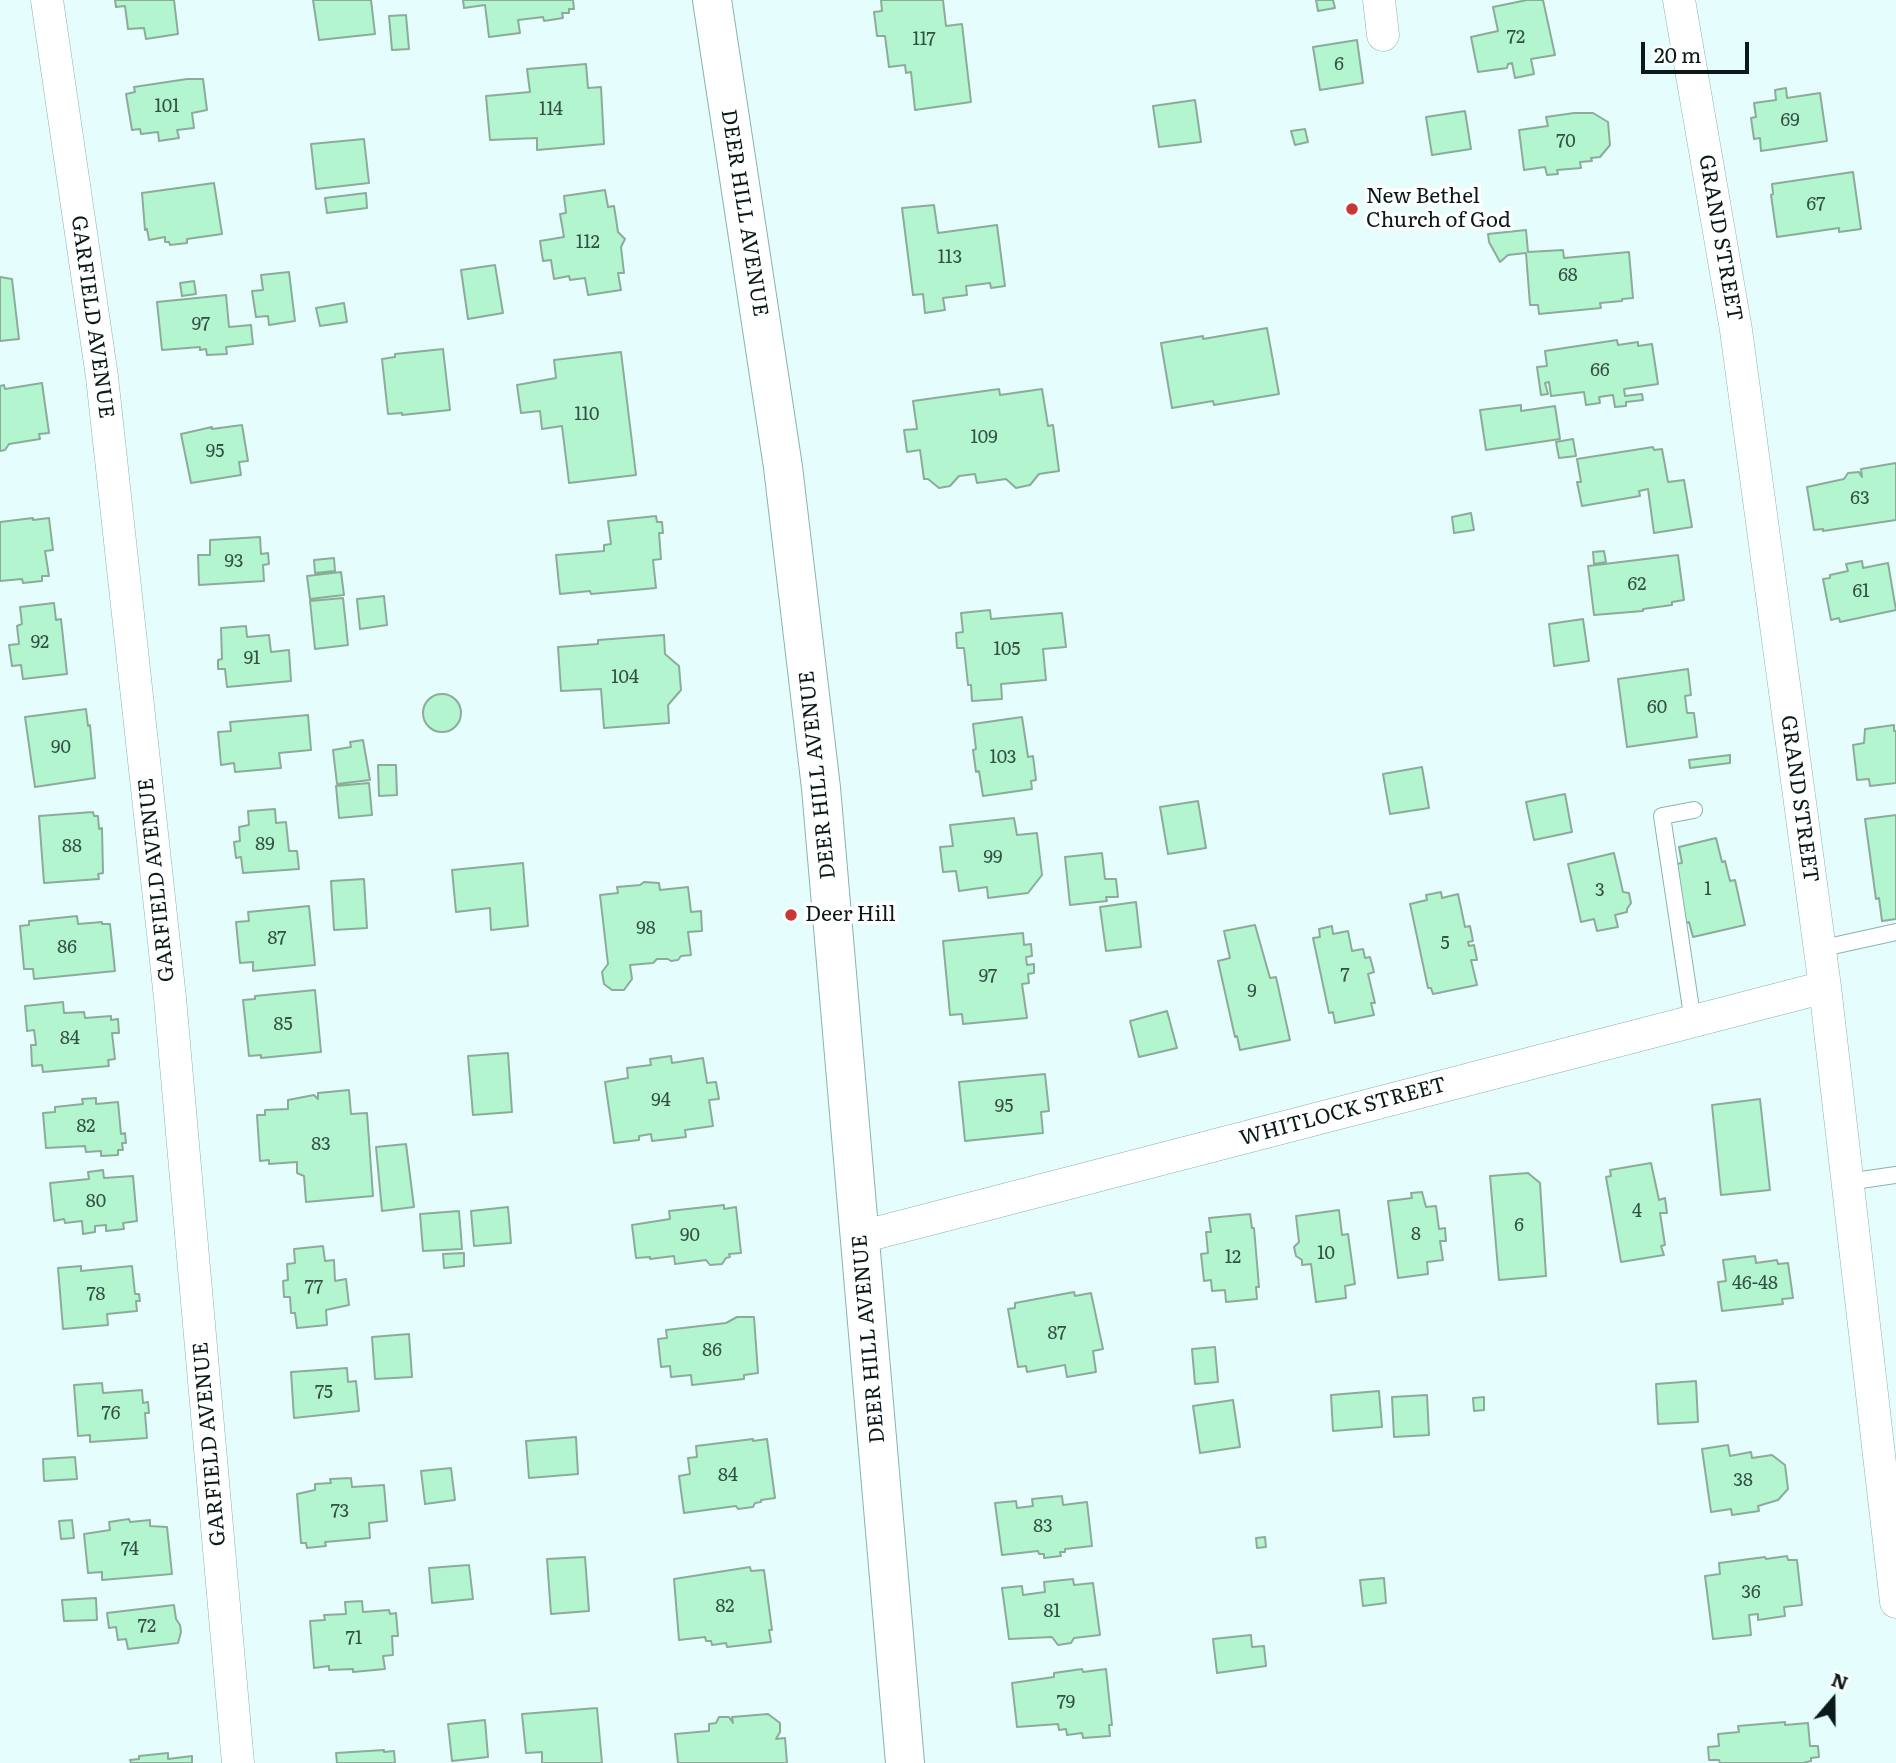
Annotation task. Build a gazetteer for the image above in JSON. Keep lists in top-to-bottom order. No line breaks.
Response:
{"streets":{"street":["DEER HILL AVENUE","GRAND STREET","GARFIELD AVENUE","WHITLOCK STREET"]},"crossings":[["DEER HILL AVENUE","WHITLOCK STREET"],["GRAND STREET","WHITLOCK STREET"]],"places":["New Bethel Church of God","Deer Hill"],"house_numbers":["72","117","6","101","114","69","70","67","112","113","68","97","66","110","109","95","63","93","62","61","92","105","91","104","60","90","103","89","88","99","1","3","98","87","5","86","7","97","9","85","84","94","95","82","83","80","4","6","8","90","10","12","46-48","77","78","87","86","75","76","84","38","73","83","74","36","82","81","72","71","79"],"scale_bar":"20 m","north":"top"}
